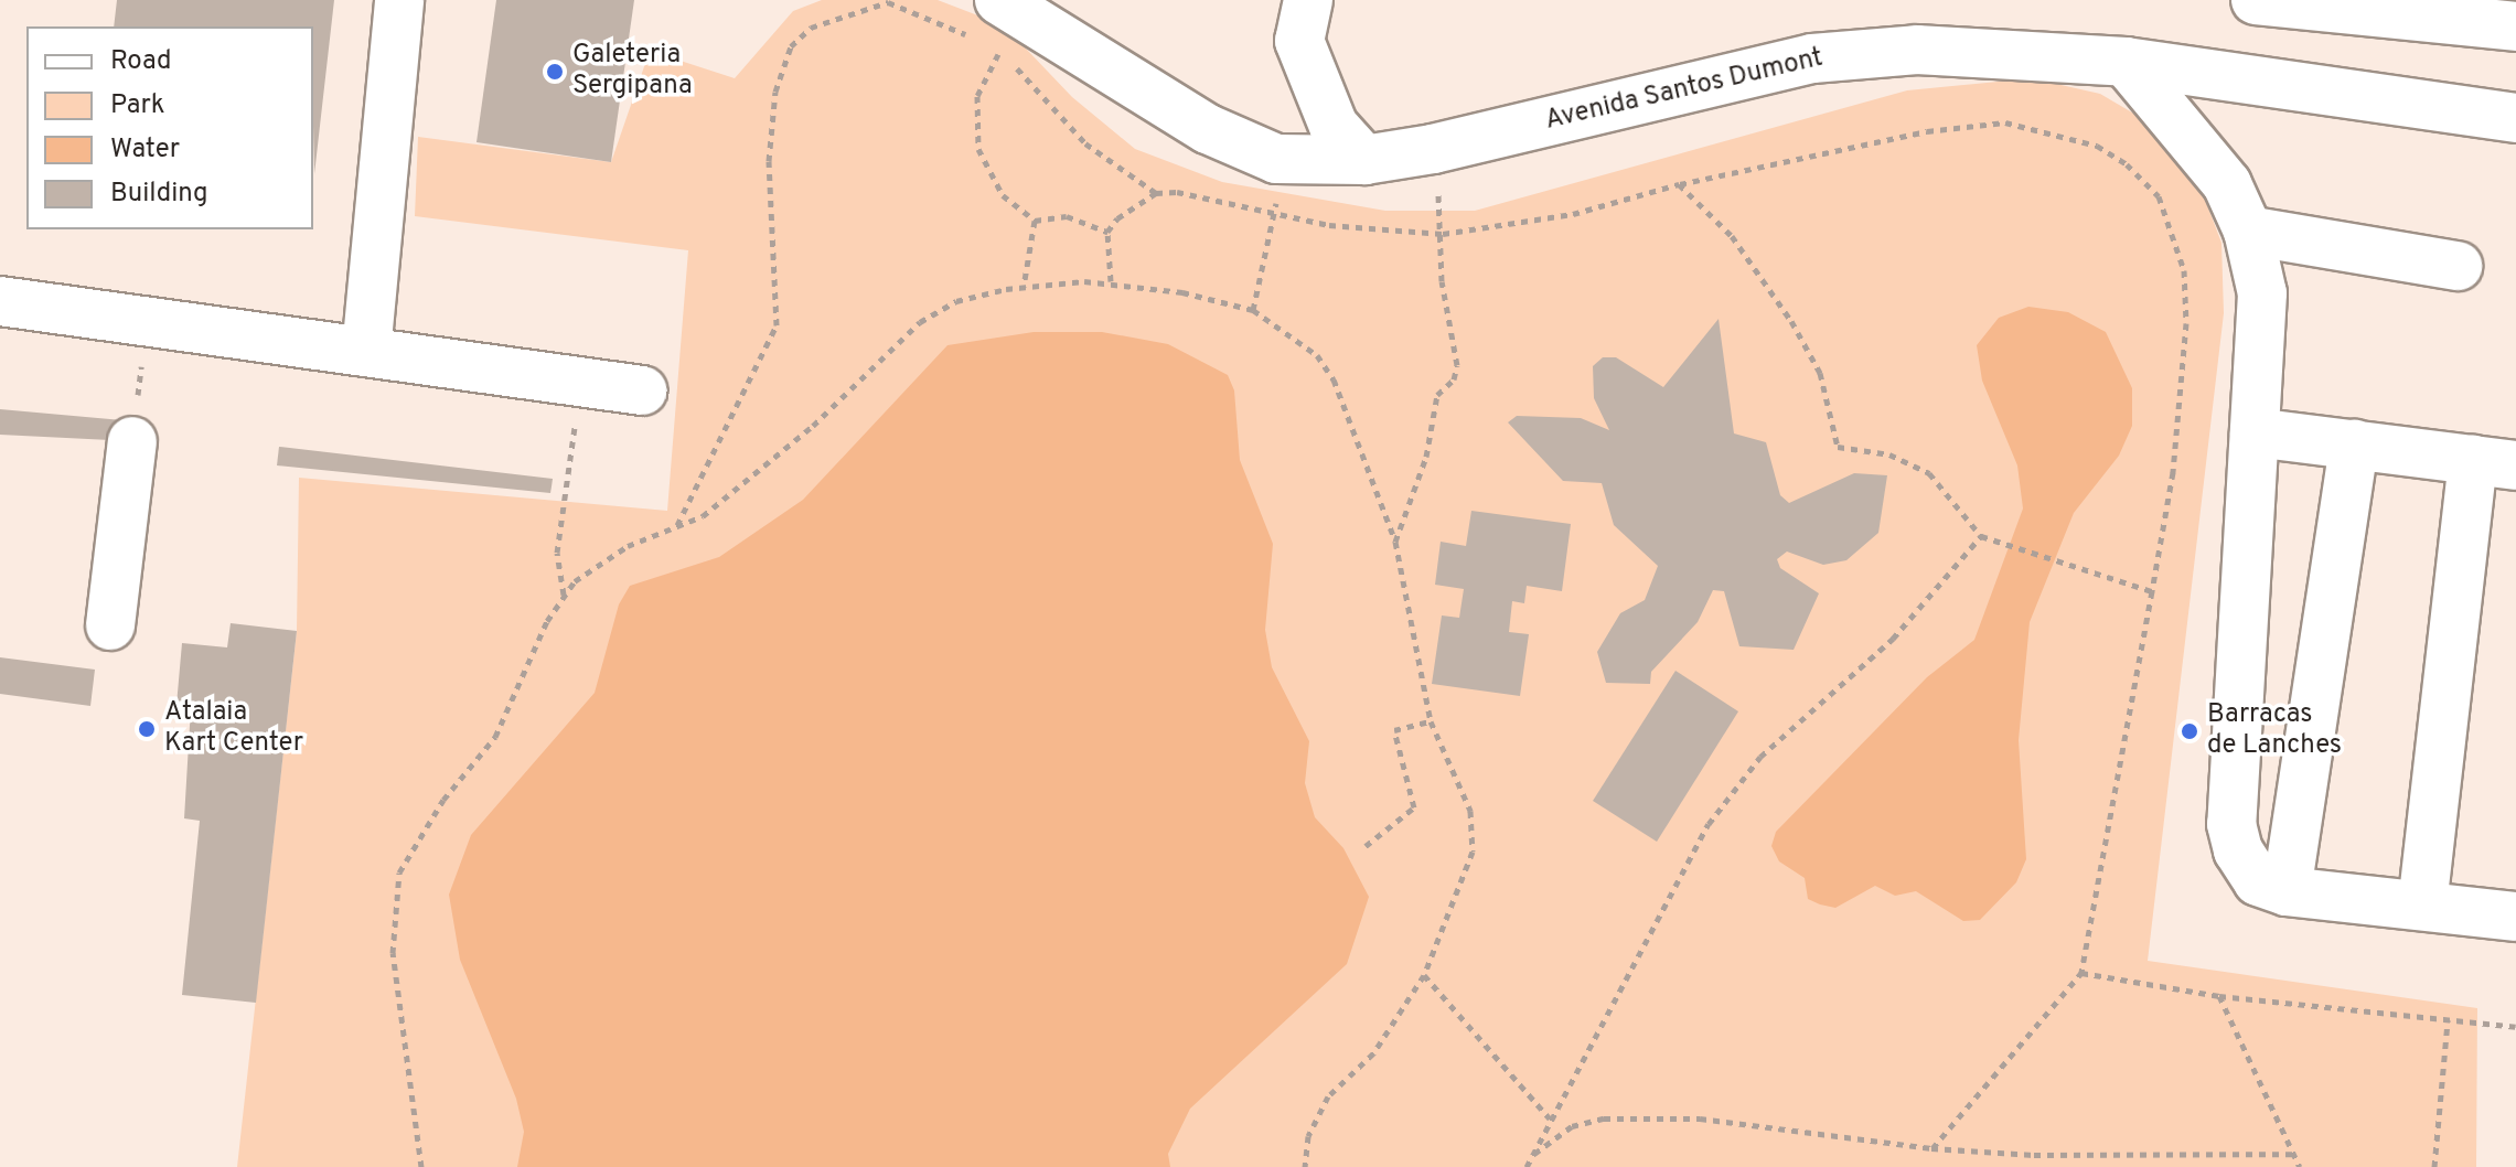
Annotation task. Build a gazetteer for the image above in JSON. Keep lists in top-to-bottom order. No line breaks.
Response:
{"streets":{"main road":["Avenida Santos Dumont"]},"places":["Galeteria Sergipana","Atalaia Kart Center","Barracas de Lanches"],"legend":["Road","Park","Water","Building"]}
